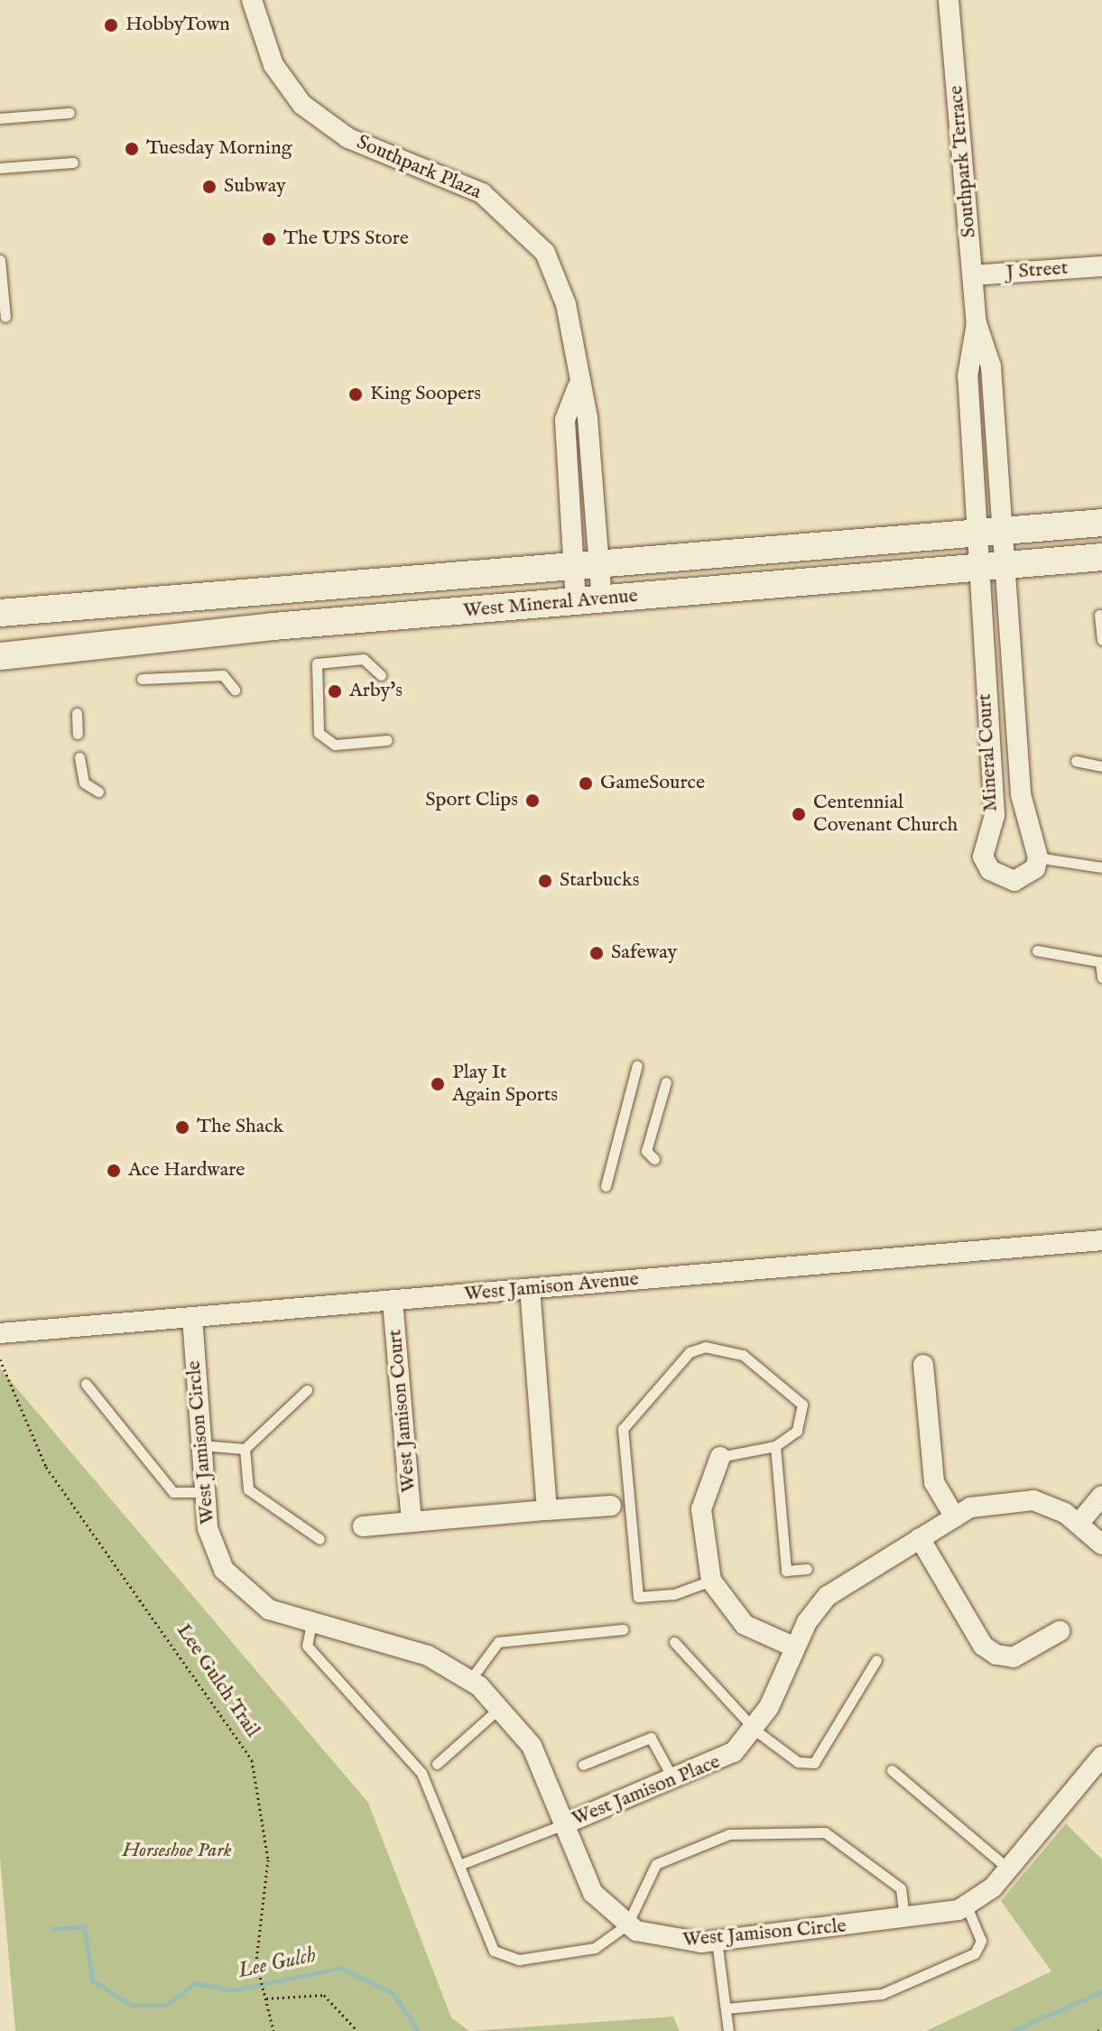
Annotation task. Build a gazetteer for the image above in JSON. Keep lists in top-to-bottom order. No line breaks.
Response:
{"streets":{"main road":["West Mineral Avenue"],"street":["Southpark Terrace","Southpark Plaza","J Street","Mineral Court","West Jamison Avenue","West Jamison Court","West Jamison Circle","West Jamison Place"],"path":["Lee Gulch Trail"]},"crossings":[["Southpark Terrace","J Street"],["Southpark Terrace","West Mineral Avenue"],["Southpark Terrace","Mineral Court"],["Southpark Plaza","West Mineral Avenue"],["West Mineral Avenue","Mineral Court"],["West Jamison Avenue","West Jamison Court"],["West Jamison Avenue","West Jamison Circle"],["West Jamison Circle","West Jamison Place"]],"water":["Lee Gulch"],"parks":["Horseshoe Park"],"places":["HobbyTown","Tuesday Morning","Subway","The UPS Store","King Soopers","Arby's","GameSource","Sport Clips","Centennial Covenant Church","Starbucks","Safeway","Play It Again Sports","The Shack","Ace Hardware"]}
